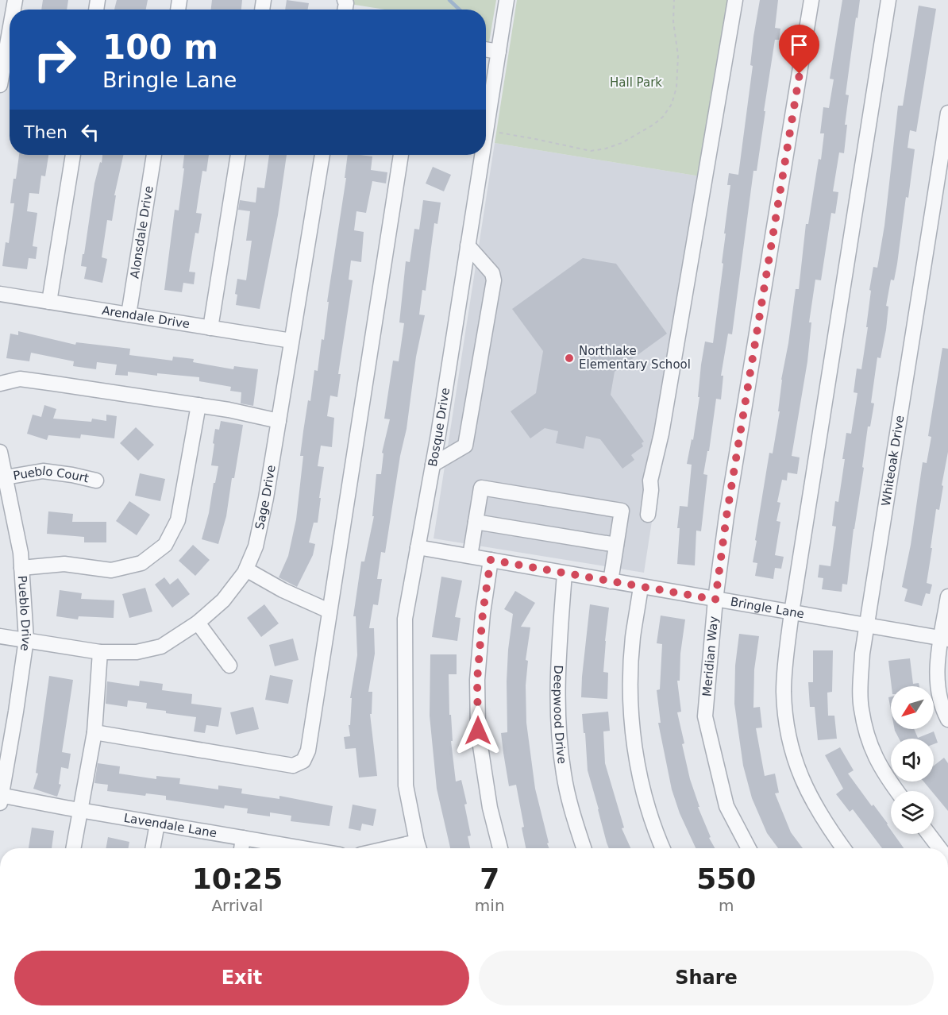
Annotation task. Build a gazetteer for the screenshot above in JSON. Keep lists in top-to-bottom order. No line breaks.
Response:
{"streets":{"street":["Alonsdale Drive","Arendale Drive","Bosque Drive","Whiteoak Drive","Pueblo Court","Sage Drive","Bringle Lane","Pueblo Drive","Meridian Way","Deepwood Drive","Lavendale Lane"]},"crossings":[["Alonsdale Drive","Arendale Drive"],["Arendale Drive","Sage Drive"],["Bosque Drive","Bringle Lane"],["Whiteoak Drive","Bringle Lane"],["Pueblo Court","Pueblo Drive"],["Sage Drive","Pueblo Drive"],["Bringle Lane","Meridian Way"],["Bringle Lane","Deepwood Drive"],["Pueblo Drive","Lavendale Lane"]],"parks":["Hall Park"],"places":["Northlake Elementary School"],"north":"bottom left","page":{"turn":["100 m","Bringle Lane"],"then":"Then","eta":["10:25","Arrival","7","min","550","m"],"buttons":["Exit","Share"]}}
